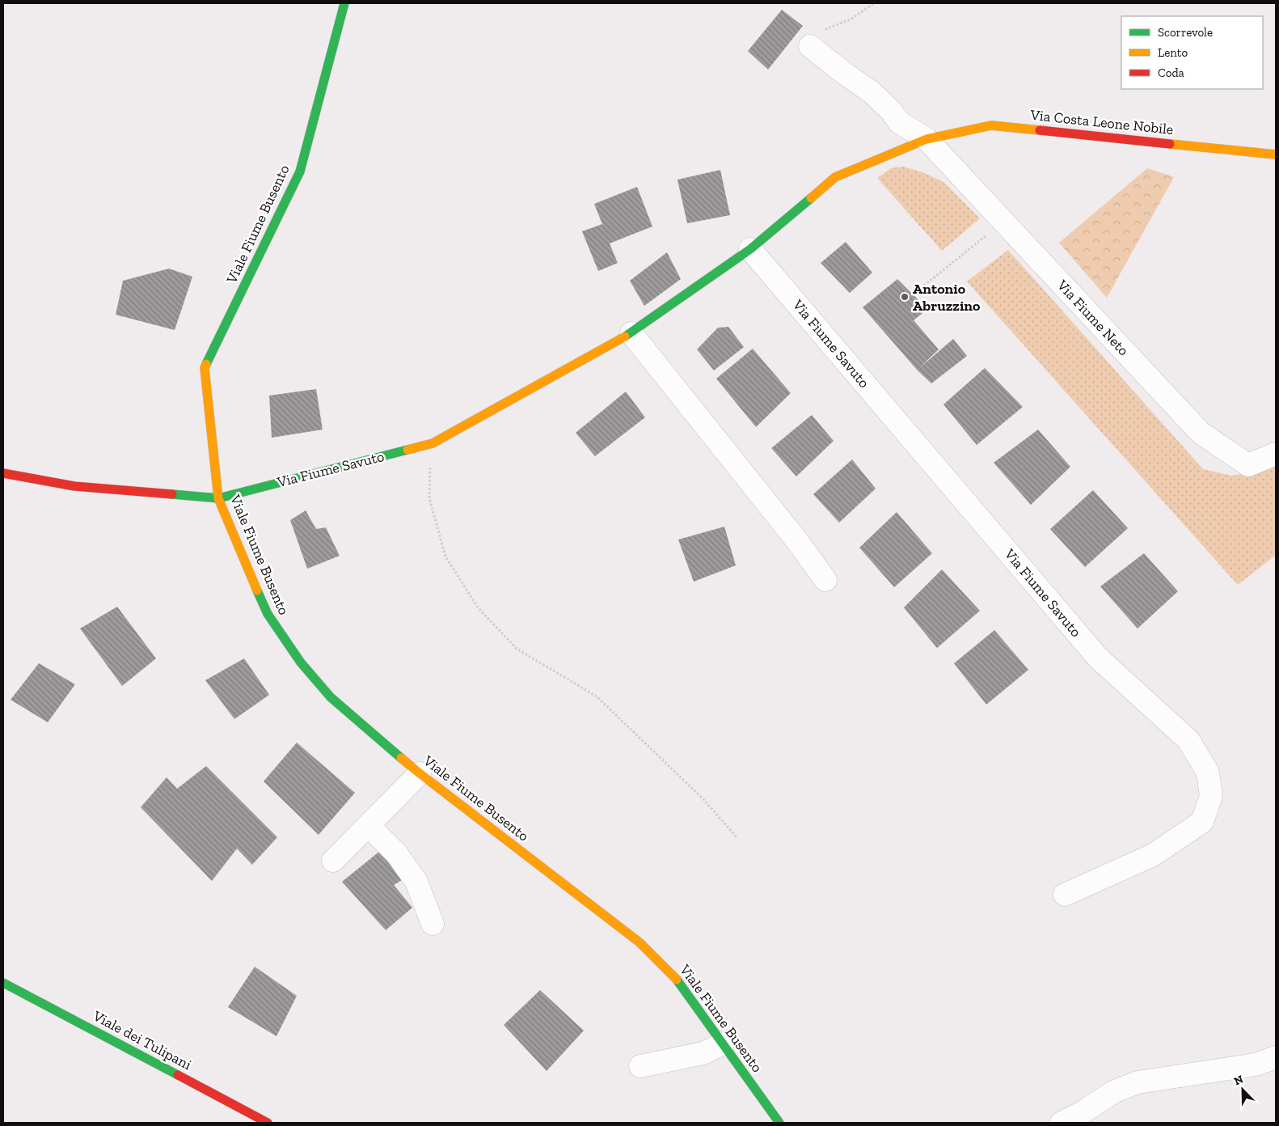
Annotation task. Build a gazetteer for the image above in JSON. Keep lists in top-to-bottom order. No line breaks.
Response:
{"streets":{"street":["Via Costa Leone Nobile","Viale Fiume Busento","Via Fiume Neto","Via Fiume Savuto","Viale dei Tulipani"]},"crossings":[["Via Costa Leone Nobile","Via Fiume Neto"],["Via Costa Leone Nobile","Via Fiume Savuto"],["Viale Fiume Busento","Via Fiume Savuto"],["Via Fiume Neto","Via Fiume Savuto"]],"places":["Antonio Abruzzino"],"legend":["Scorrevole","Lento","Coda"],"north":"top left"}
